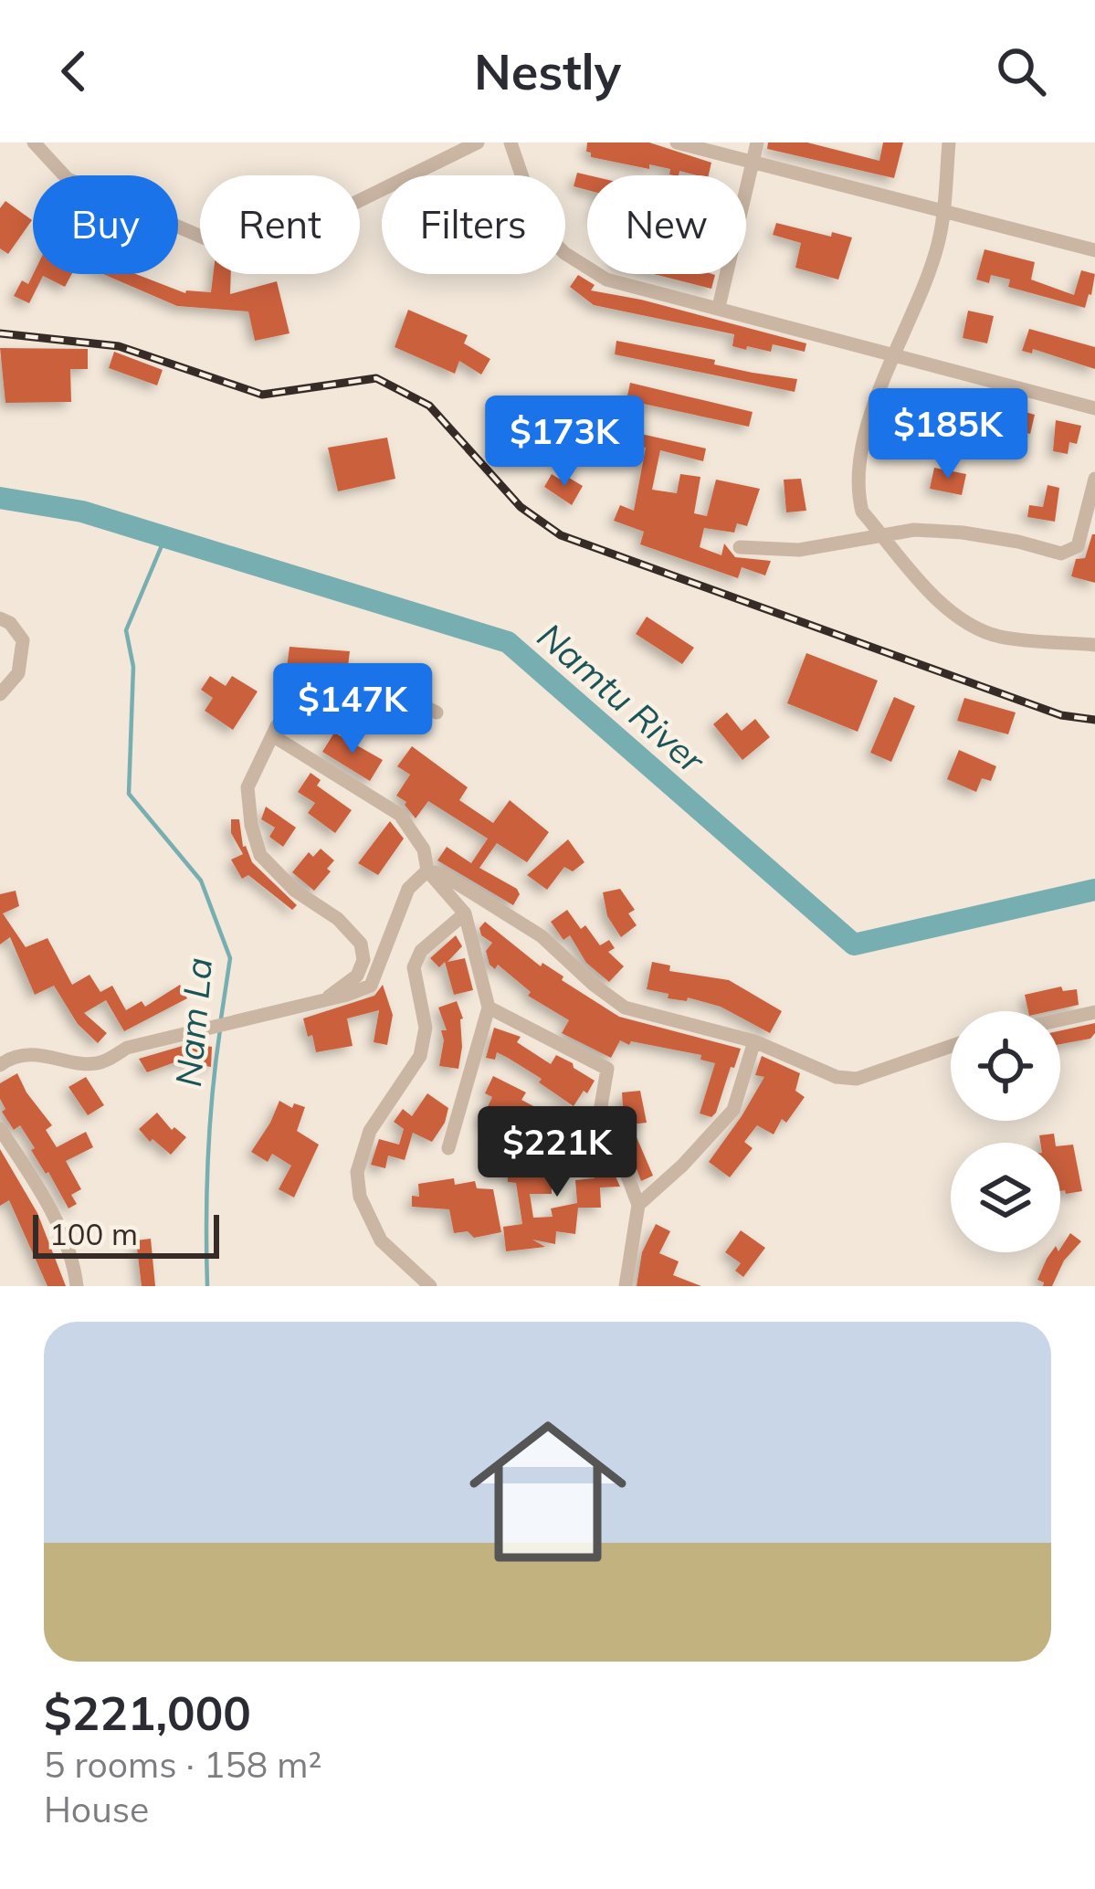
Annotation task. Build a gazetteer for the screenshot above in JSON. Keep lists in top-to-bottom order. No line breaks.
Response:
{"water":["Namtu River","Nam La"],"scale_bar":"100 m","page":{"header":"Nestly","chip":["Buy","Rent","Filters","New"],"price":["$185K","$173K","$147K","$221K"],"scale":"100 m","list":[{"name":"$221,000","note":"5 rooms · 158 m² · House"}]}}
